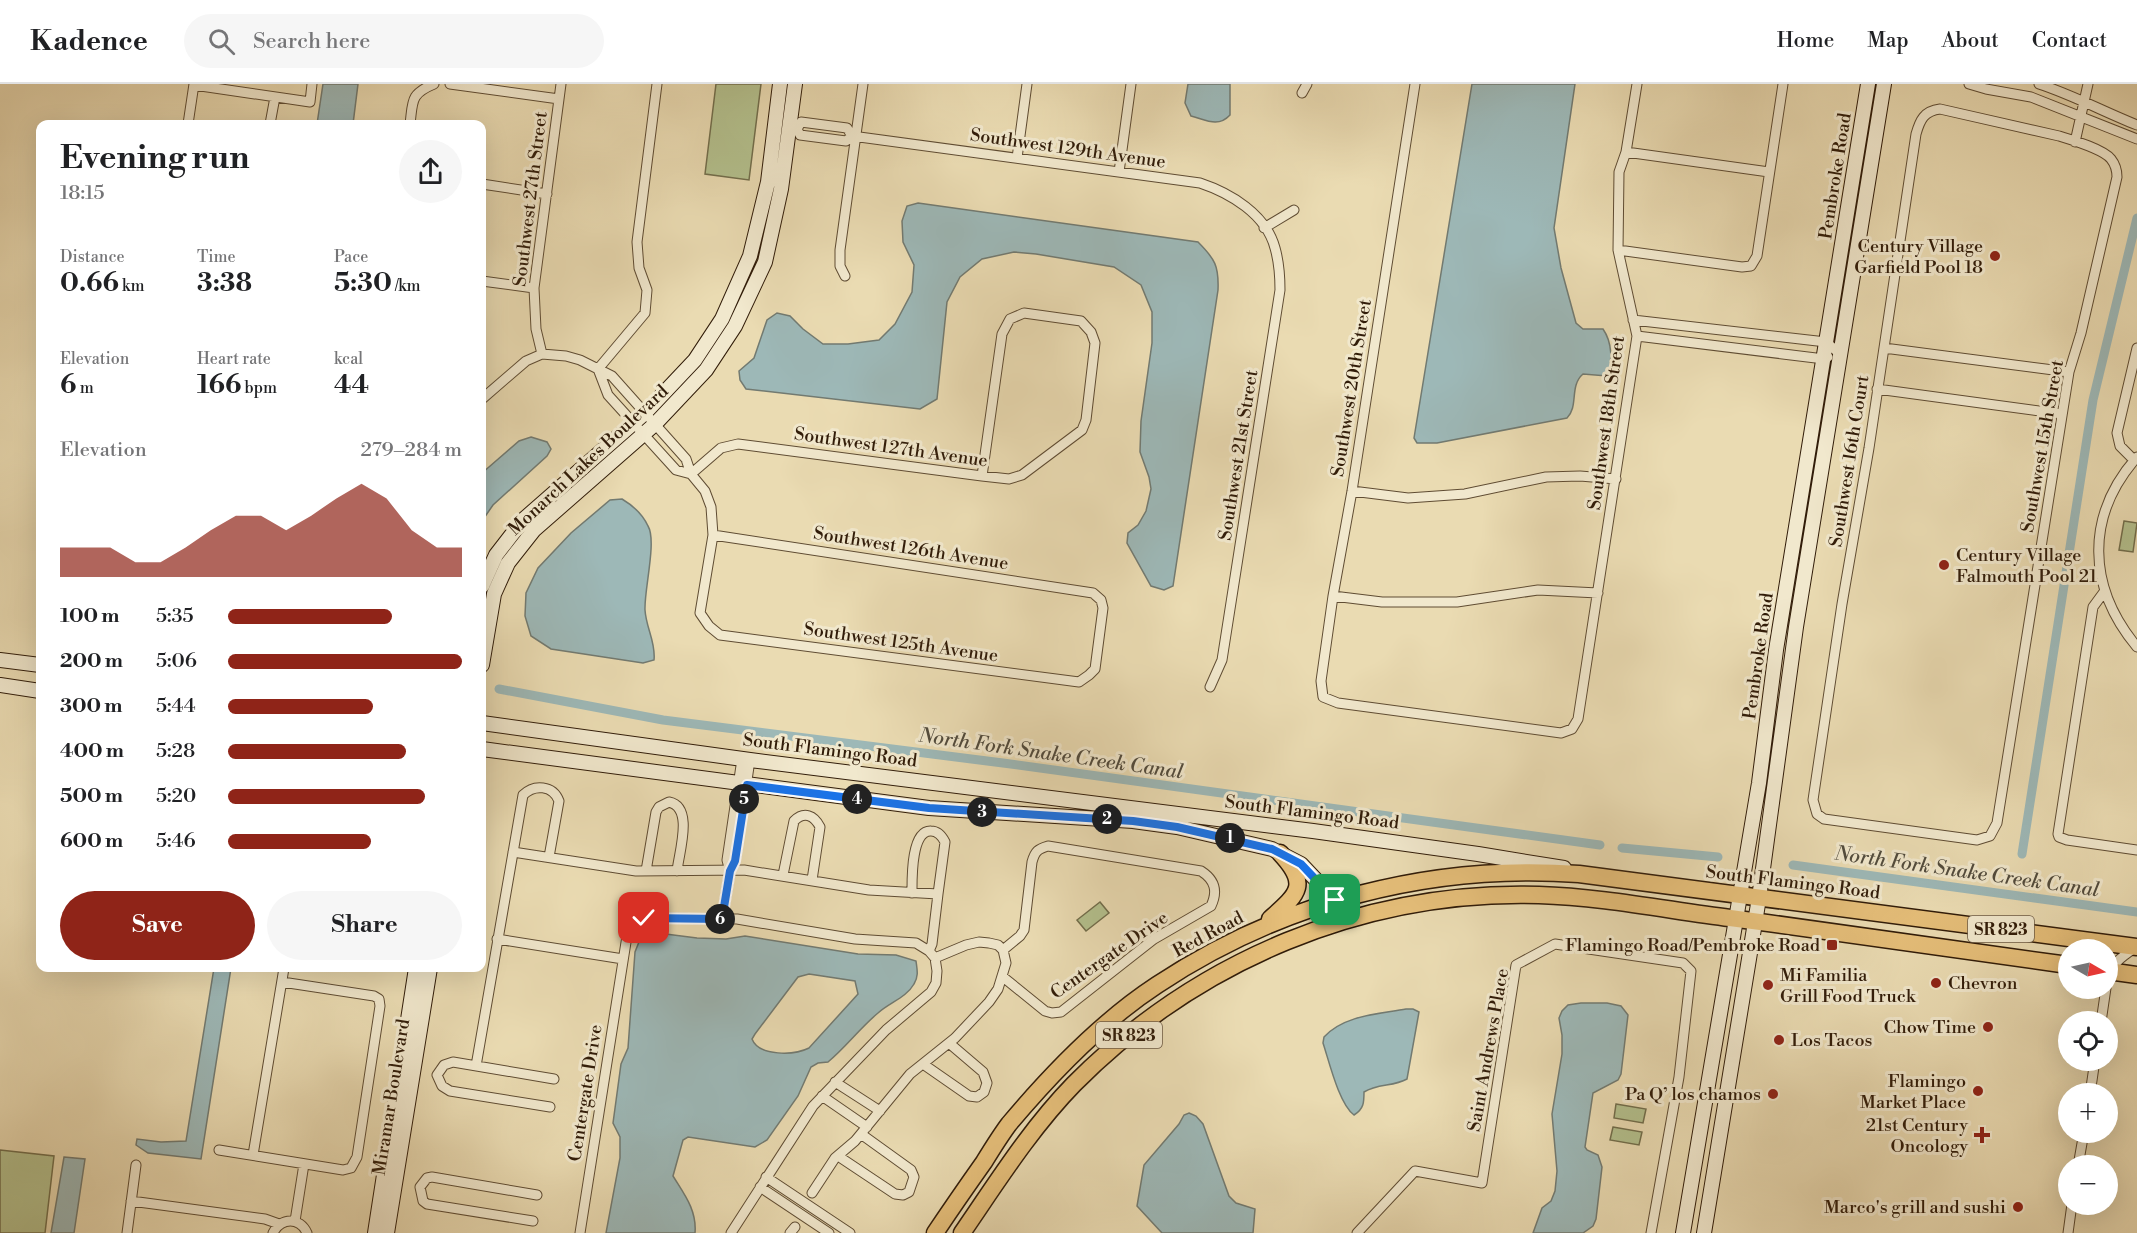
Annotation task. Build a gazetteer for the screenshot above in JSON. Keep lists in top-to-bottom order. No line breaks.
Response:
{"streets":{"highway":["South Flamingo Road","SR 823","Red Road"],"main road":["Pembroke Road","Monarch Lakes Boulevard","Miramar Boulevard"],"street":["Southwest 129th Avenue","Southwest 27th Street","Southwest 20th Street","Southwest 18th Street","Southwest 15th Street","Southwest 127th Avenue","Southwest 21st Street","Southwest 16th Court","Southwest 126th Avenue","Southwest 125th Avenue","Centergate Drive","Saint Andrews Place"]},"crossings":[["Southwest 129th Avenue","Southwest 21st Street"],["Southwest 129th Avenue","Monarch Lakes Boulevard"],["Pembroke Road","South Flamingo Road"],["Pembroke Road","SR 823"],["Southwest 20th Street","Southwest 18th Street"],["Southwest 15th Street","Southwest 16th Court"],["Southwest 126th Avenue","Southwest 125th Avenue"],["South Flamingo Road","SR 823"],["South Flamingo Road","Red Road"]],"water":["North Fork Snake Creek Canal"],"places":{"other":["Century Village Garfield Pool 18","Century Village Falmouth Pool 21","Chevron","Mi Familia Grill Food Truck","Chow Time","Los Tacos","Flamingo Market Place","Pa Q’ los chamos","Marco's grill and sushi"],"transit":["Flamingo Road/Pembroke Road"],"health":["21st Century Oncology"]},"north":"right","page":{"header":"Kadence","search":"Search here","nav":["Home","Map","About","Contact"],"heading":["Evening run","18:15"],"stats":[["Distance","0.66 km"],["Time","3:38"],["Pace","5:30 /km"],["Elevation","6 m"],["Heart rate","166 bpm"],["kcal","44"]],"chart":["Elevation","279–284 m"],"list":[{"name":"100 m","note":"5:35"},{"name":"200 m","note":"5:06"},{"name":"300 m","note":"5:44"},{"name":"400 m","note":"5:28"},{"name":"500 m","note":"5:20"},{"name":"600 m","note":"5:46"}],"pins":["4","5","3","2","1","6"],"buttons":["Save","Share"],"map_buttons":["+","−"]}}
